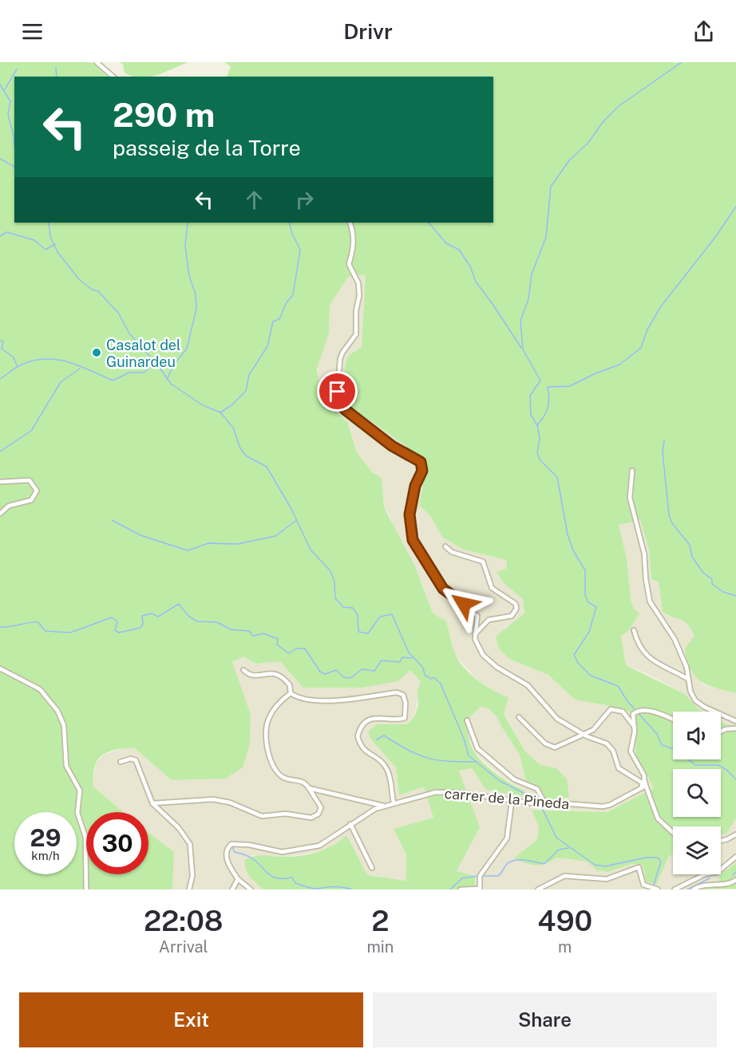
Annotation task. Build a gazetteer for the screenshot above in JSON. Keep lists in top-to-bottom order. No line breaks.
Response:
{"streets":{"street":["carrer de la Pineda"]},"places":["Casalot del Guinardeu"],"page":{"header":"Drivr","turn":["290 m","passeig de la Torre"],"speed":"29 km/h","limit":"30","eta":["22:08","Arrival","2","min","490","m"],"buttons":["Exit","Share"]}}
